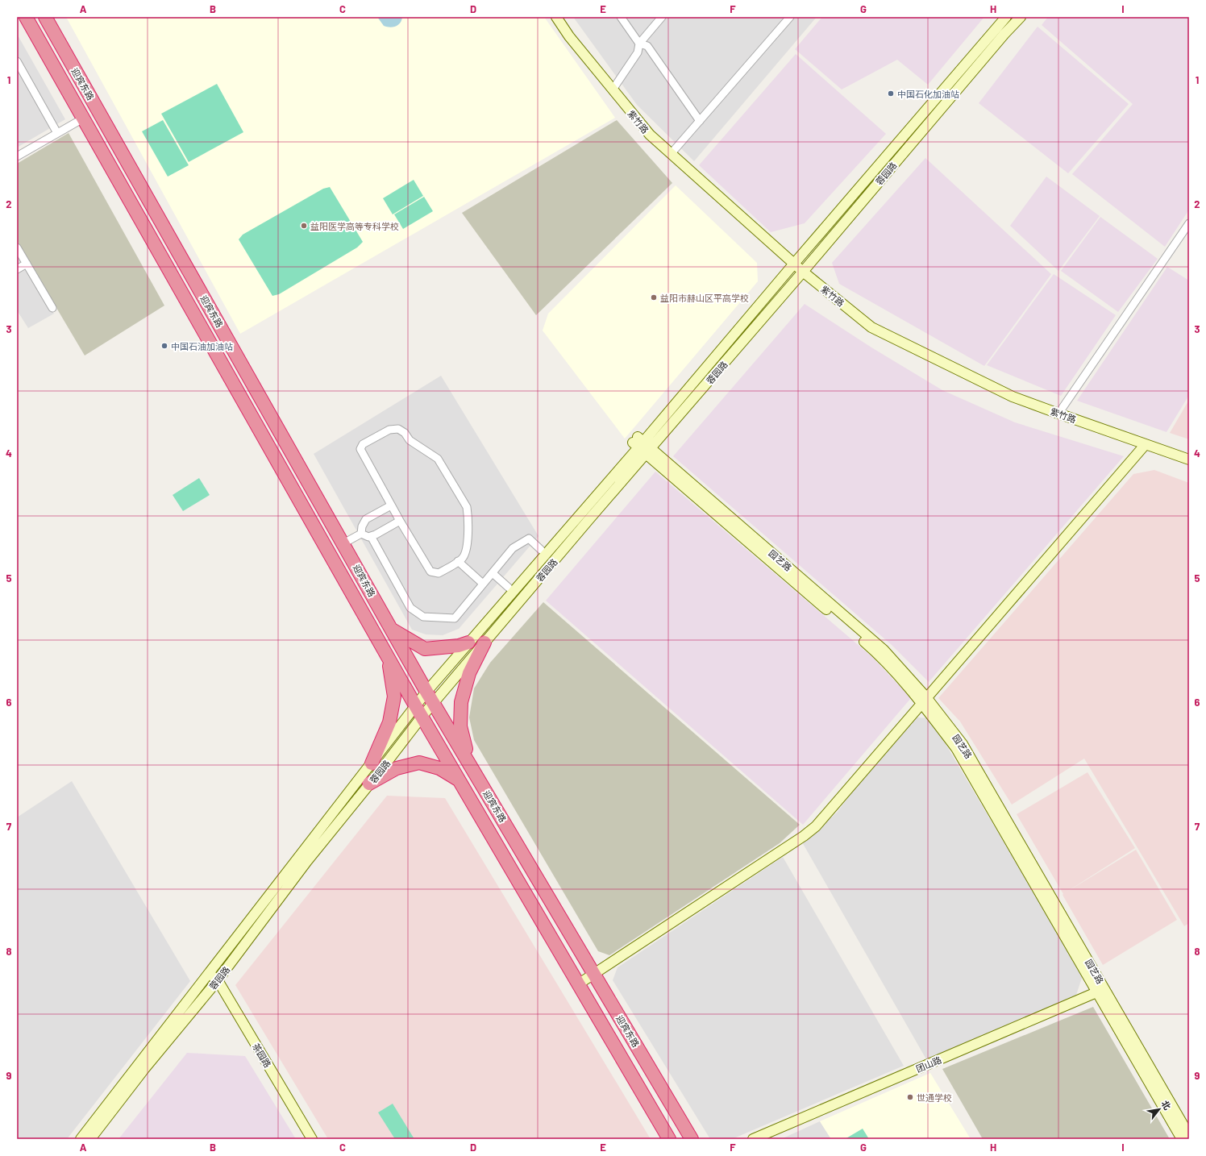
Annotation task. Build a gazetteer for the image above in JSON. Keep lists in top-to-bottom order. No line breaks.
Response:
{"streets":{"highway":["迎宾东路"],"street":["紫竹路","蓉园路","园艺路","茶园路","团山路"]},"crossings":[["迎宾东路","蓉园路"],["紫竹路","蓉园路"],["蓉园路","园艺路"],["蓉园路","茶园路"],["园艺路","团山路"]],"places":["中国石化加油站","益阳医学高等专科学校","益阳市赫山区平高学校","中国石油加油站","世通学校"],"north":"top right","grid":{"columns":["A","B","C","D","E","F","G","H","I"],"rows":["1","2","3","4","5","6","7","8","9"]}}
